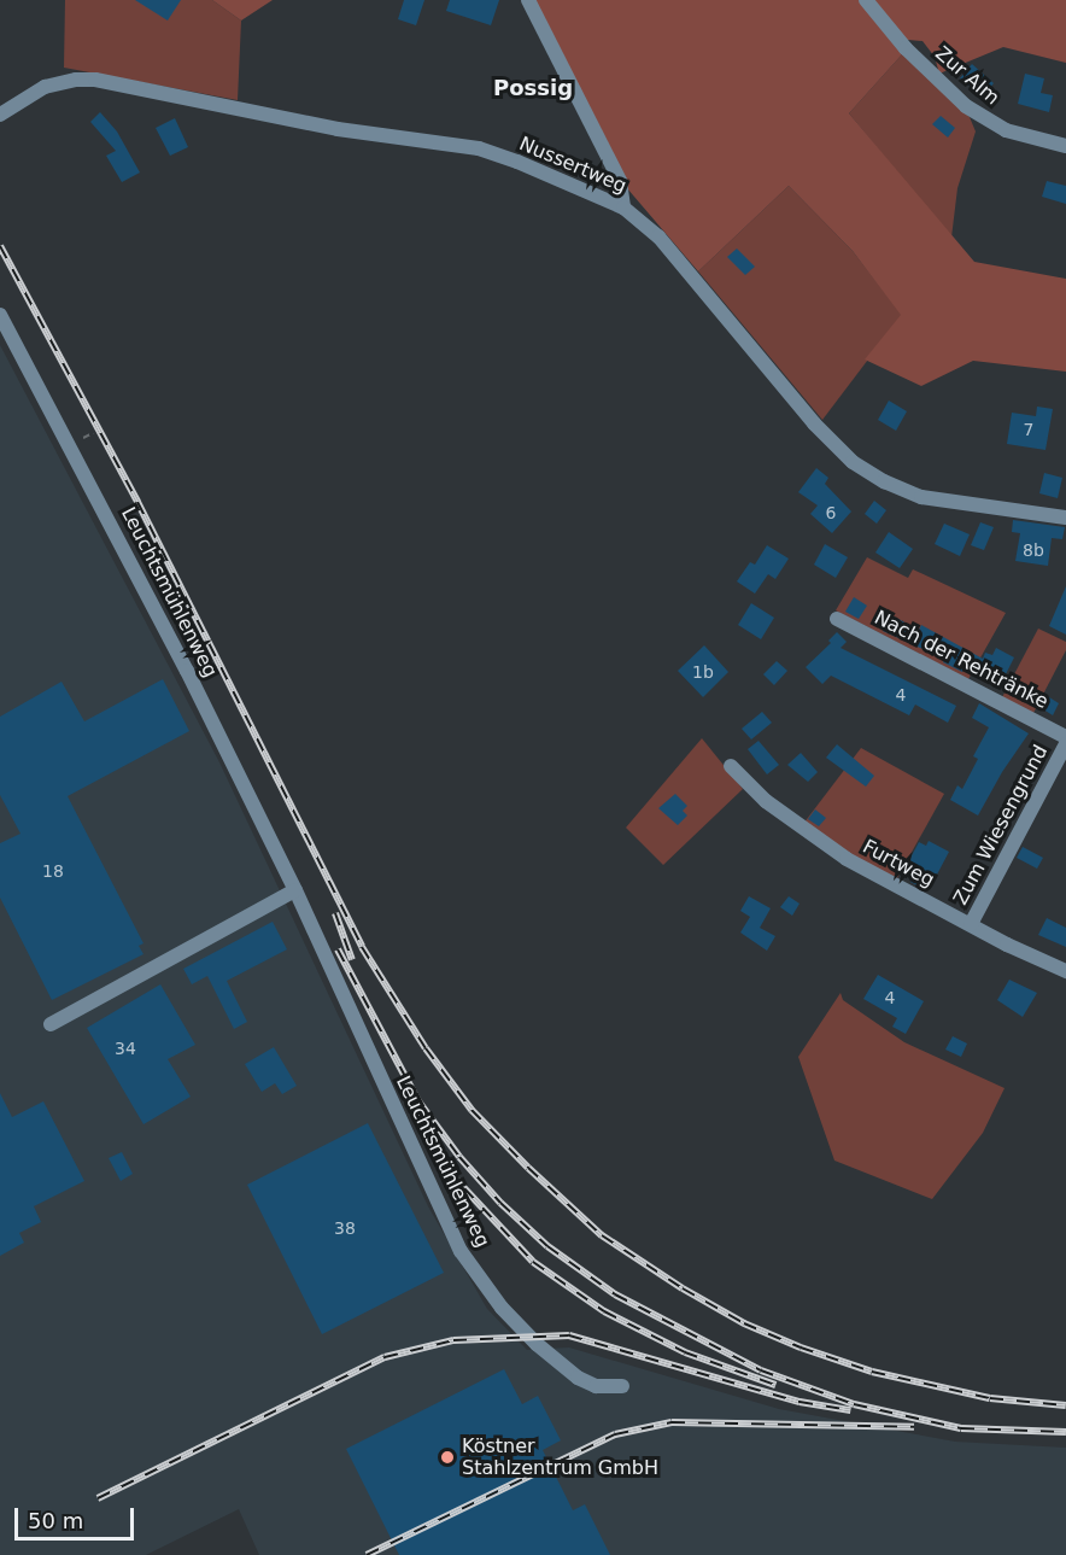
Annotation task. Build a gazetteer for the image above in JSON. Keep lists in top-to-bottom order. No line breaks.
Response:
{"streets":{"street":["Zur Alm","Nussertweg","Leuchtsmühlenweg","Nach der Rehtränke","Zum Wiesengrund","Furtweg"]},"crossings":[["Zum Wiesengrund","Furtweg"]],"districts":["Possig"],"places":["Köstner Stahlzentrum GmbH"],"house_numbers":["7","6","8b","1b","4","18","4","34","38"],"scale_bar":"50 m"}
